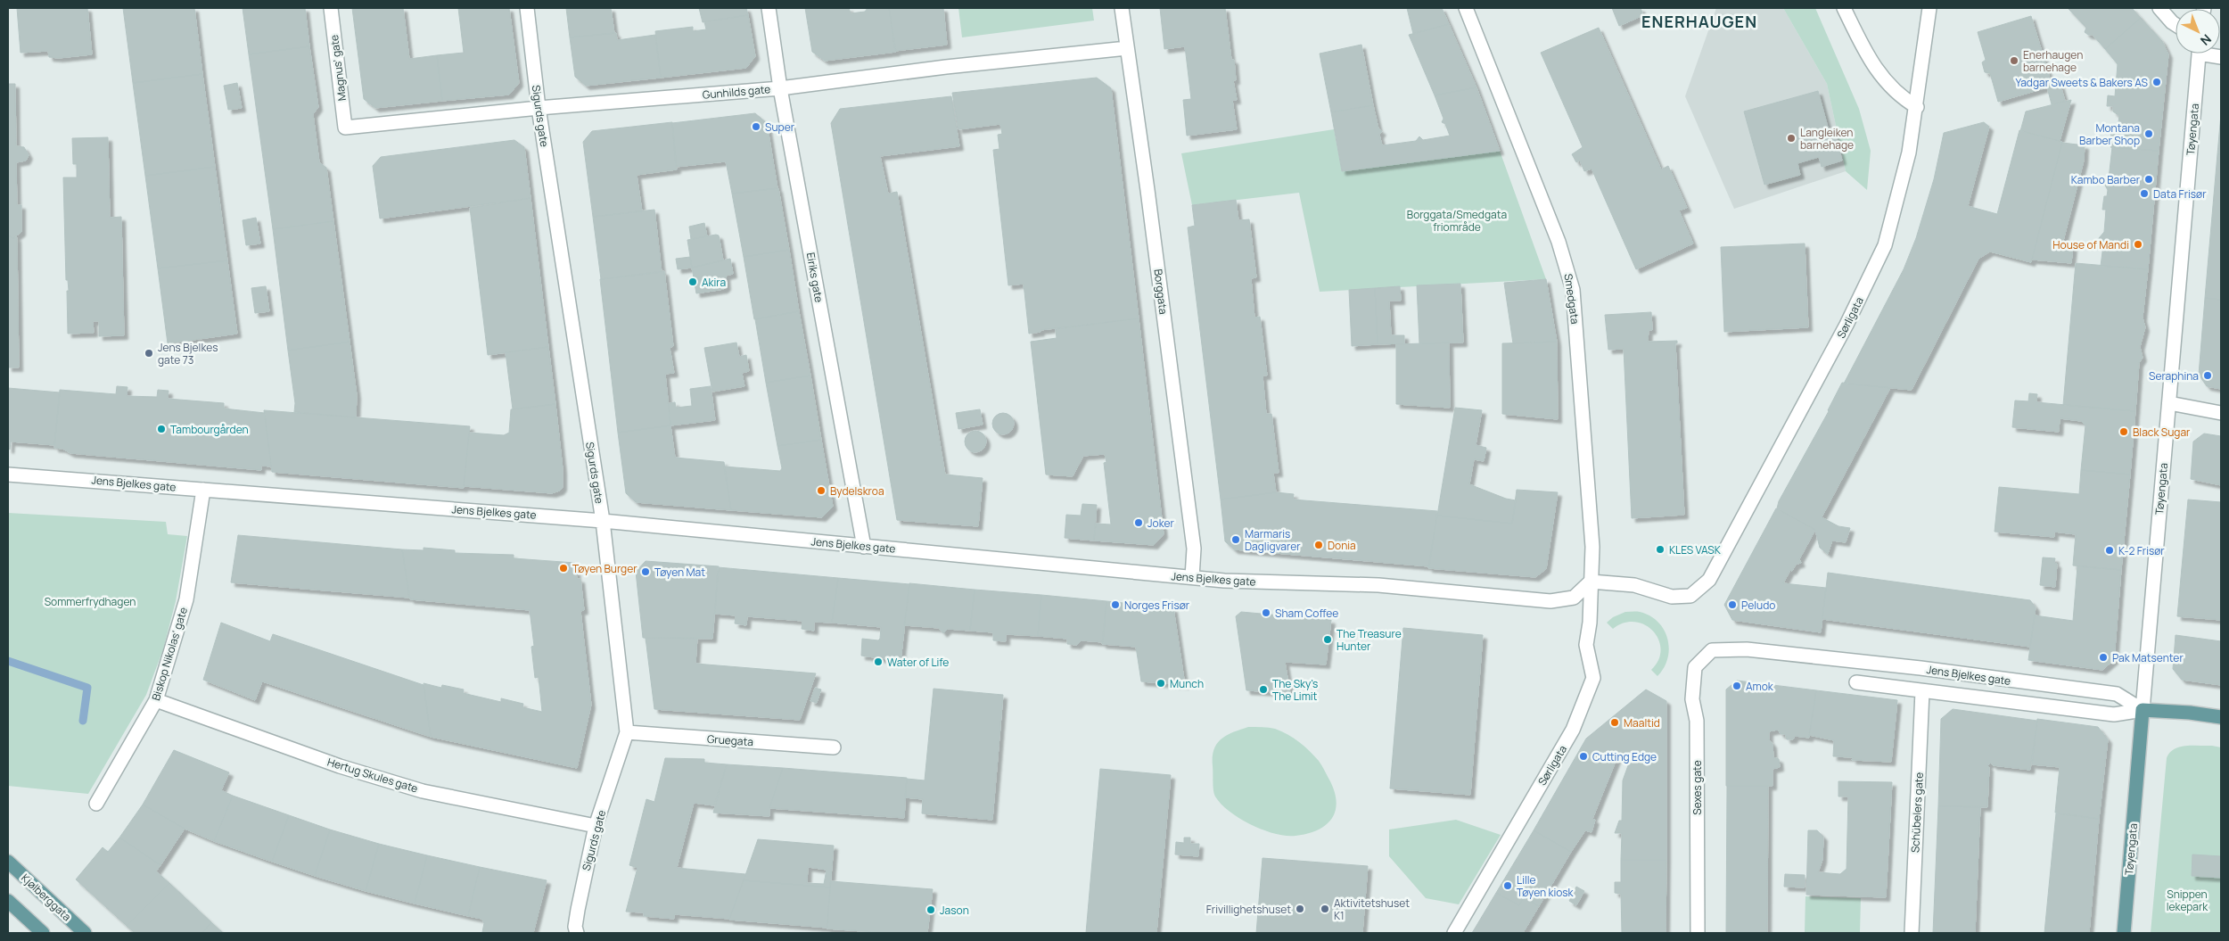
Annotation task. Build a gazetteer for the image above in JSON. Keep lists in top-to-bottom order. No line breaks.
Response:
{"streets":{"main road":["Tøyengata","Jens Bjelkes gate","Kjølberggata"],"street":["Magnus’ gate","Gunhilds gate","Sigurds gate","Eiriks gate","Borggata","Smedgata","Sørligata","Biskop Nikolas' gate","Gruegata","Hertug Skules gate","Sexes gate","Schübelers gate"]},"crossings":[["Magnus’ gate","Gunhilds gate"],["Gunhilds gate","Sigurds gate"],["Gunhilds gate","Eiriks gate"],["Gunhilds gate","Borggata"],["Sigurds gate","Jens Bjelkes gate"],["Sigurds gate","Gruegata"],["Sigurds gate","Hertug Skules gate"],["Tøyengata","Jens Bjelkes gate"],["Eiriks gate","Jens Bjelkes gate"],["Borggata","Jens Bjelkes gate"],["Smedgata","Sørligata"],["Smedgata","Jens Bjelkes gate"],["Sørligata","Jens Bjelkes gate"],["Jens Bjelkes gate","Biskop Nikolas' gate"],["Jens Bjelkes gate","Sexes gate"],["Biskop Nikolas' gate","Hertug Skules gate"]],"districts":["ENERHAUGEN"],"parks":["Borggata/Smedgata friområde","Sommerfrydhagen","Snippen lekepark"],"places":["Enerhaugen barnehage","Yadgar Sweets & Bakers AS","Super","Montana Barber Shop","Langleiken barnehage","Kambo Barber","Data Frisør","House of Mandi","Akira","Jens Bjelkes gate 73","Seraphina","Tambourgården","Black Sugar","Bydelskroa","Joker","Marmaris Dagligvarer","Donia","KLES VASK","K-2 Frisør","Tøyen Burger","Tøyen Mat","Norges Frisør","Peludo","Sham Coffee","The Treasure Hunter","Pak Matsenter","Water of Life","Munch","Amok","The Sky's The Limit","Maaltid","Cutting Edge","Lille Tøyen kiosk","Frivillighetshuset","Aktivitetshuset K1","Jason"],"north":"bottom right"}
